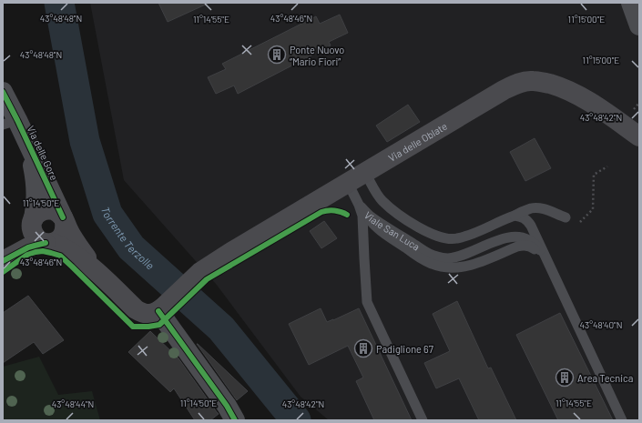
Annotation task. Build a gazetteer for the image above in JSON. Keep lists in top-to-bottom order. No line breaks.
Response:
{"streets":{"main road":["Via delle Oblate","Via delle Gore"],"lane":["Viale San Luca"]},"crossings":[["Via delle Oblate","Via delle Gore"],["Via delle Oblate","Viale San Luca"]],"water":["Torrente Terzolle"],"places":{"building":["Ponte Nuovo “Mario Fiori”","Padiglione 67","Area Tecnica"]},"coordinates":["43°48'46\"N","43°48'48\"N","11°14'55\"E","11°15'00\"E","43°48'42\"N","11°14'50\"E","43°48'40\"N","43°48'44\"N"]}
